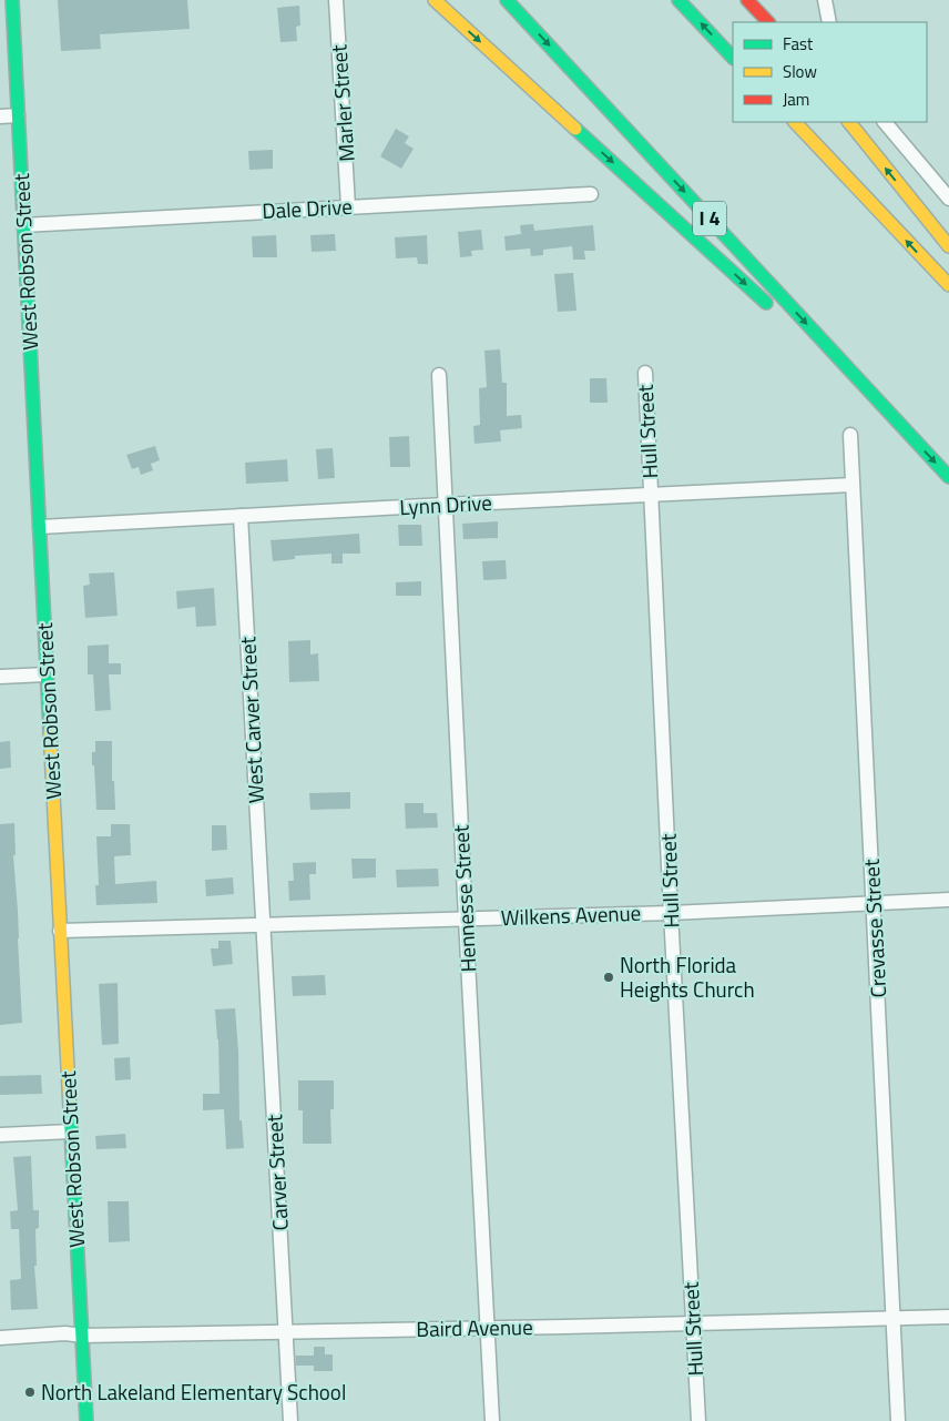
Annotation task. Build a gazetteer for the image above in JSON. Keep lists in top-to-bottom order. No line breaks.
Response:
{"streets":{"main road":["I 4","West Robson Street"],"street":["Marler Street","Dale Drive","Hull Street","Lynn Drive","West Carver Street","Hennesse Street","Wilkens Avenue","Crevasse Street","Carver Street","Baird Avenue"]},"crossings":[["Marler Street","Dale Drive"],["Dale Drive","West Robson Street"],["West Robson Street","Lynn Drive"],["West Robson Street","Wilkens Avenue"],["West Robson Street","Baird Avenue"],["Hull Street","Lynn Drive"],["Hull Street","Wilkens Avenue"],["Hull Street","Baird Avenue"],["Lynn Drive","West Carver Street"],["Lynn Drive","Hennesse Street"],["Lynn Drive","Crevasse Street"],["West Carver Street","Wilkens Avenue"],["West Carver Street","Carver Street"],["Hennesse Street","Wilkens Avenue"],["Hennesse Street","Baird Avenue"],["Wilkens Avenue","Crevasse Street"],["Wilkens Avenue","Carver Street"],["Crevasse Street","Baird Avenue"],["Carver Street","Baird Avenue"]],"places":["North Florida Heights Church","North Lakeland Elementary School"],"legend":["Fast","Slow","Jam"]}
